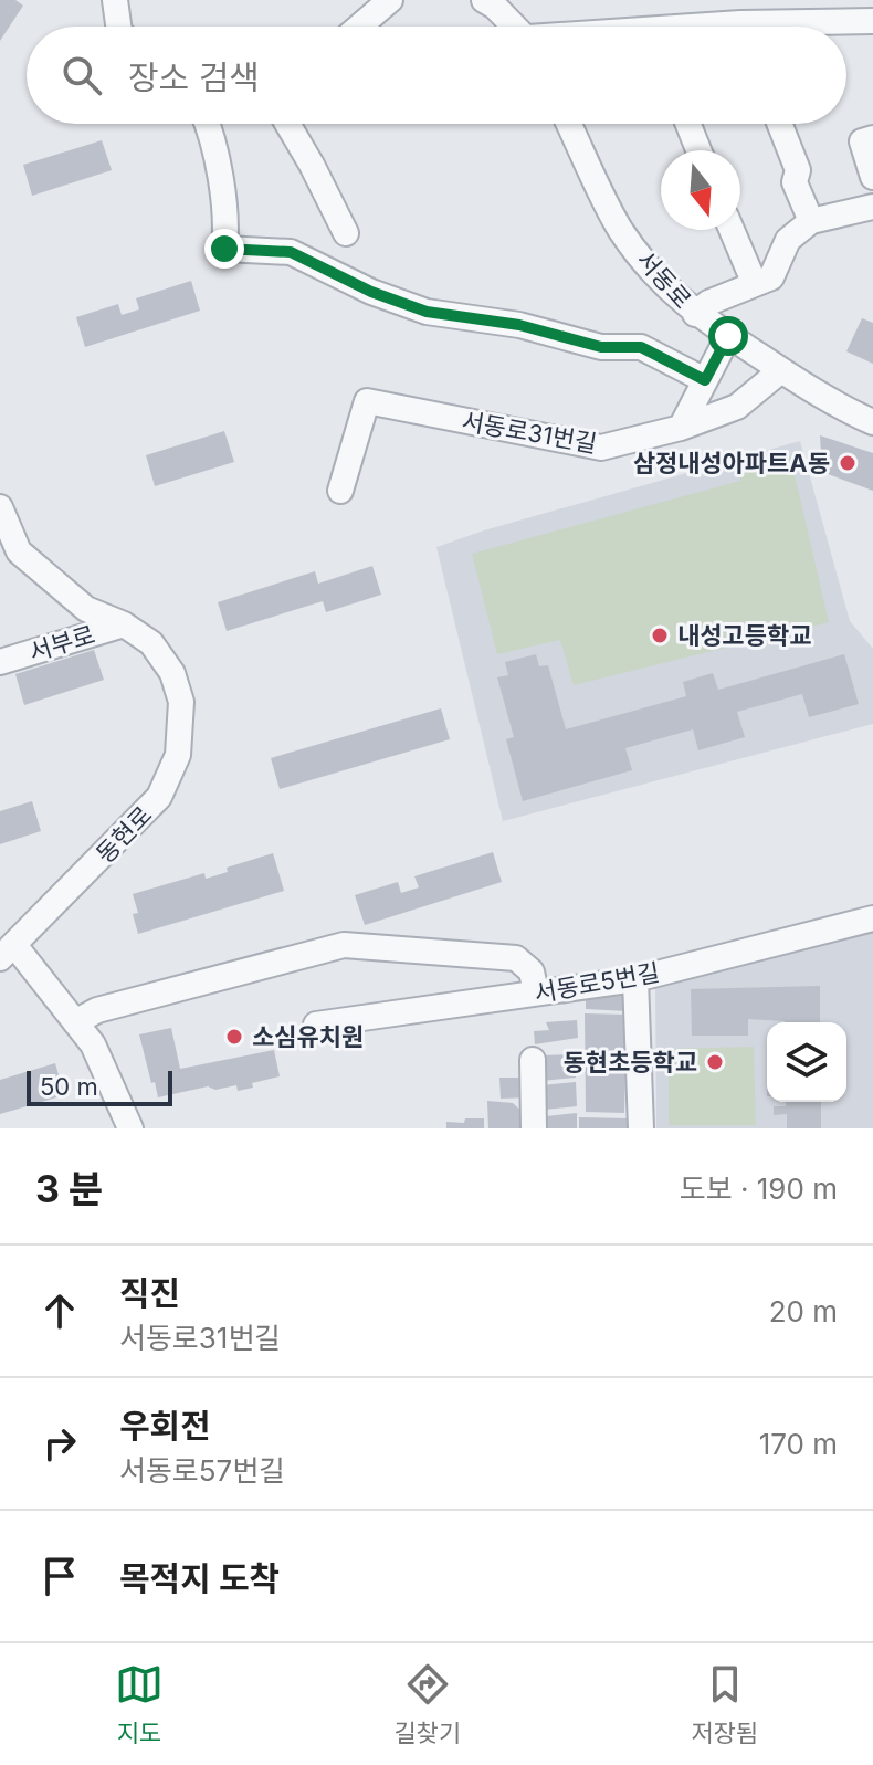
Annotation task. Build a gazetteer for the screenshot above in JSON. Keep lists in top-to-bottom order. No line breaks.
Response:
{"streets":{"street":["서동로","서동로31번길","서부로","동현로","서동로5번길"]},"crossings":[["서부로","동현로"]],"places":["삼정내성아파트A동","내성고등학교","소심유치원","동현초등학교"],"scale_bar":"50 m","north":"bottom","page":{"search":"장소 검색","scale":"50 m","heading":["3 분","도보 · 190 m"],"list":[["직진","서동로31번길","20 m"],["우회전","서동로57번길","170 m"],"목적지 도착"],"nav":["지도","길찾기","저장됨"]}}
